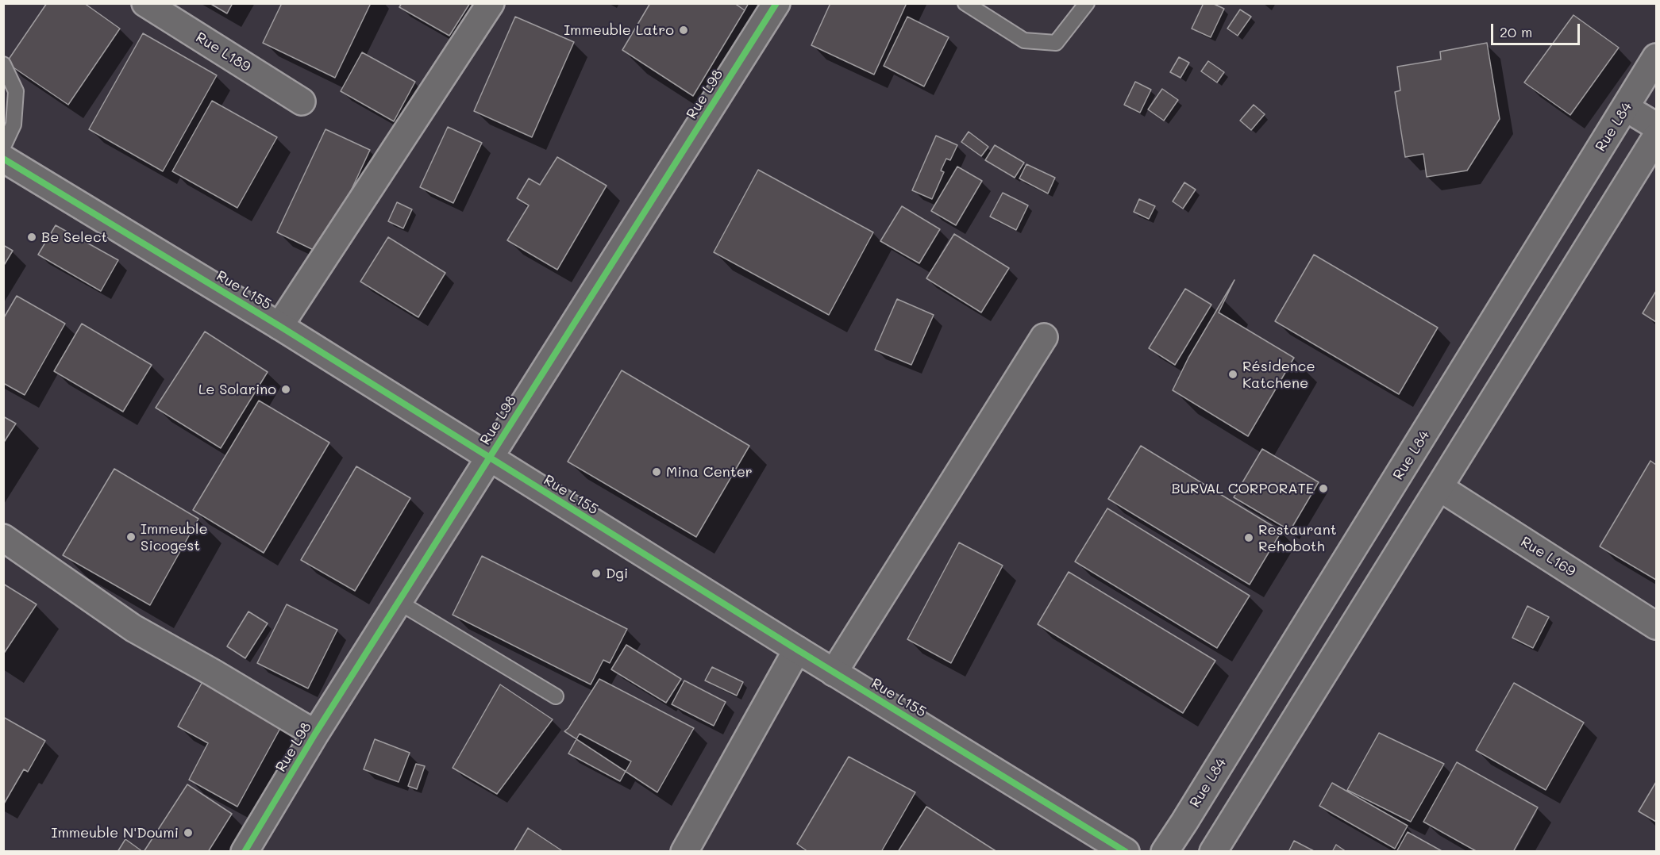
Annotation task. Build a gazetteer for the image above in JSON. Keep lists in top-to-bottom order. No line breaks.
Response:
{"streets":{"street":["Rue L189","Rue L98","Rue L84","Rue L155","Rue L169"]},"crossings":[["Rue L98","Rue L155"]],"places":["Immeuble Latro","Be Select","Résidence Katchene","Le Solarino","Mina Center","BURVAL CORPORATE","Immeuble Sicogest","Restaurant Rehoboth","Dgi","Immeuble N'Doumi"],"scale_bar":"20 m"}
